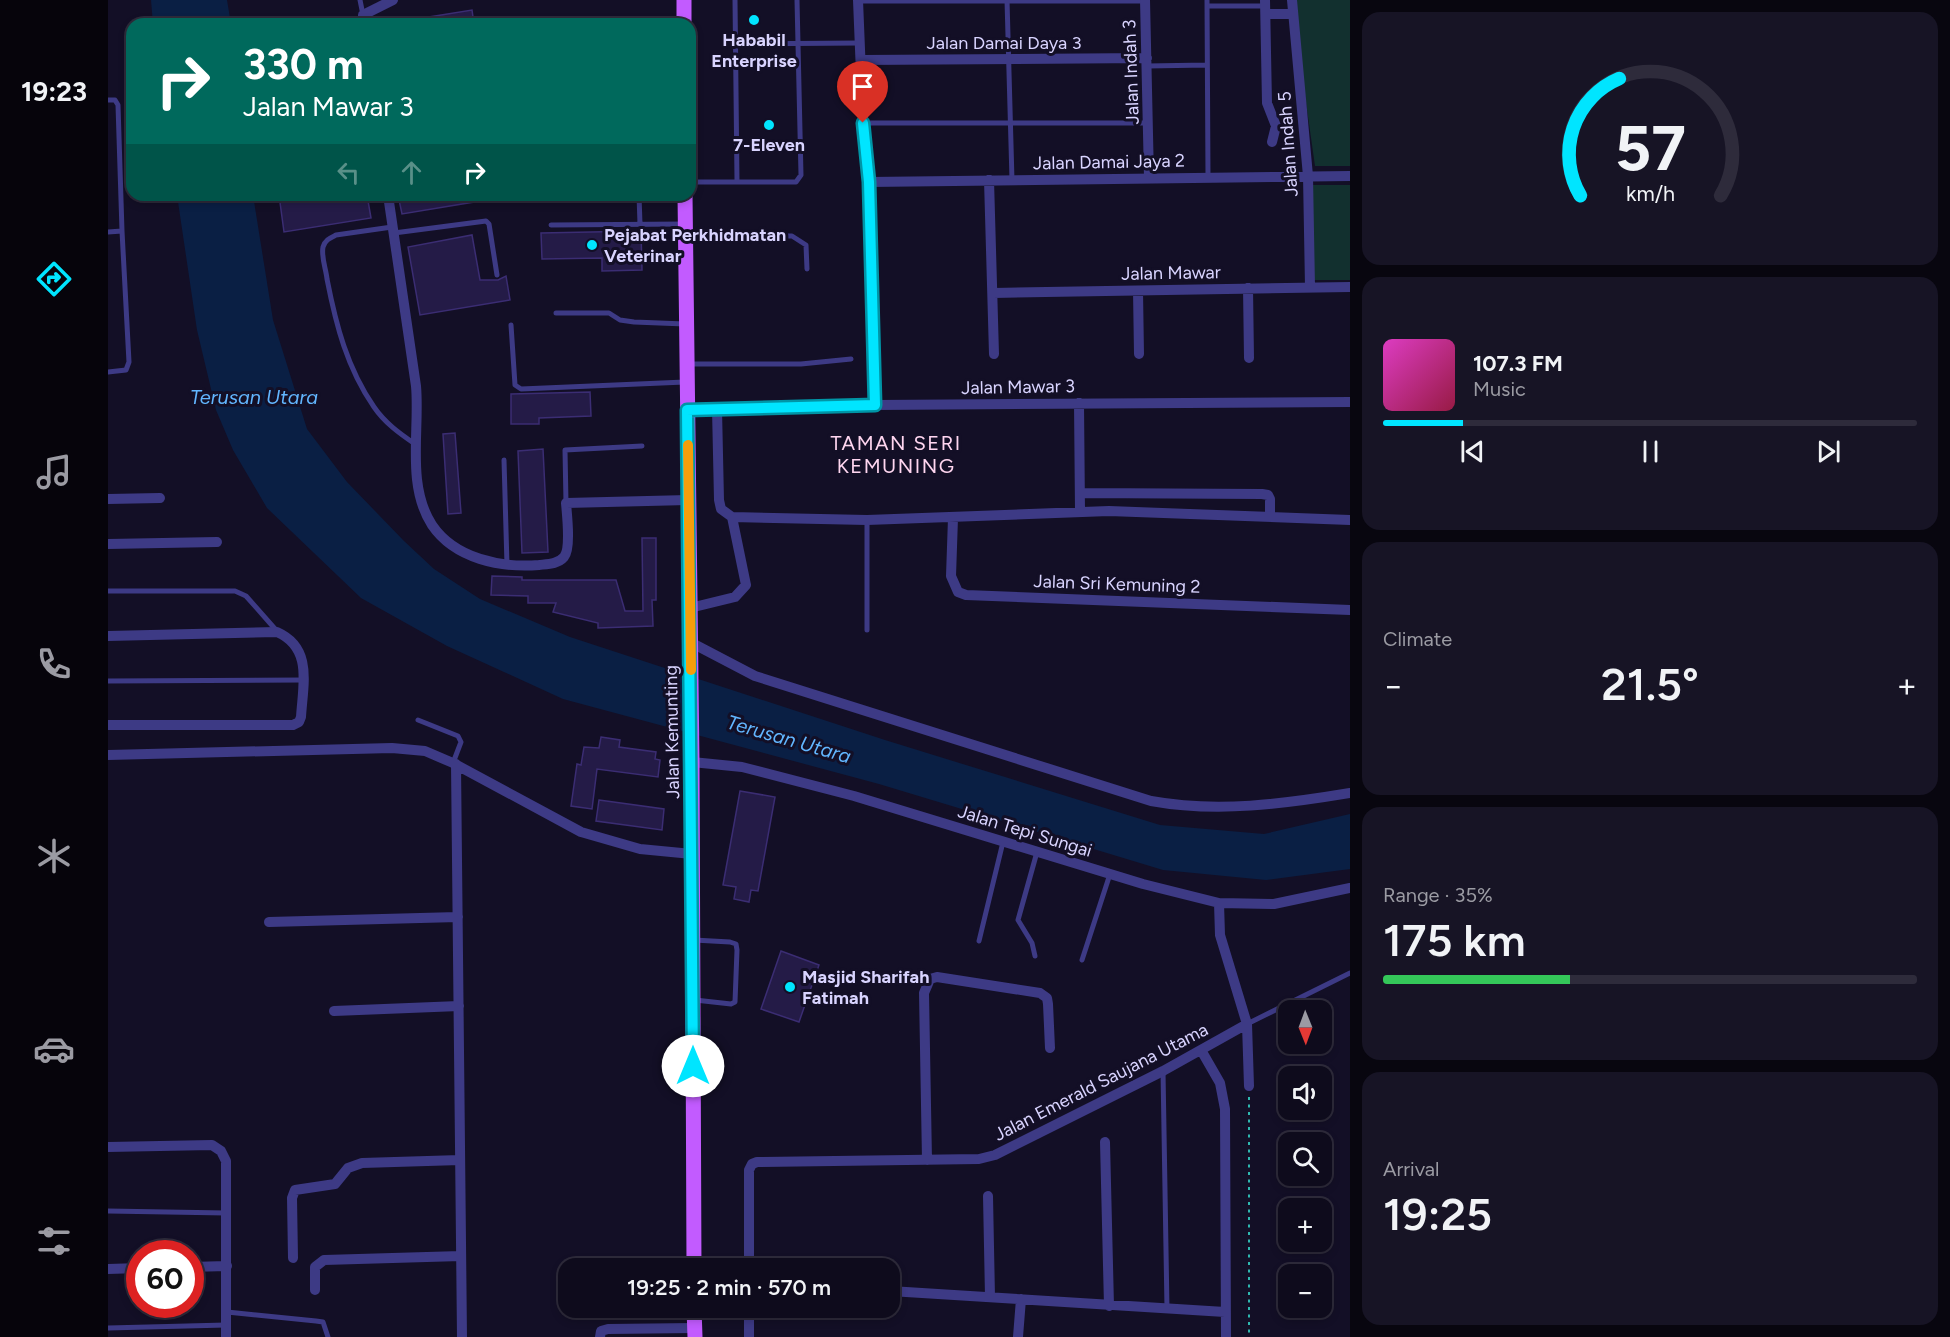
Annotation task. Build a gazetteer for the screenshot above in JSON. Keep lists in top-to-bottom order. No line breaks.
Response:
{"streets":{"main road":["Jalan Kemunting"],"street":["Jalan Damai Daya 3","Jalan Indah 3","Jalan Indah 5","Jalan Damai Jaya 2","Jalan Mawar","Jalan Mawar 3","Jalan Sri Kemuning 2","Jalan Tepi Sungai","Jalan Emerald Saujana Utama"]},"crossings":[["Jalan Damai Daya 3","Jalan Indah 3"],["Jalan Indah 3","Jalan Damai Jaya 2"],["Jalan Indah 5","Jalan Damai Jaya 2"],["Jalan Indah 5","Jalan Mawar"],["Jalan Mawar 3","Jalan Kemunting"],["Jalan Kemunting","Jalan Tepi Sungai"]],"districts":["TAMAN SERI KEMUNING"],"water":["Terusan Utara"],"places":["Hababil Enterprise","7-Eleven","Pejabat Perkhidmatan Veterinar","Masjid Sharifah Fatimah"],"north":"bottom","page":{"tabs":"19:23","turn":["330 m","Jalan Mawar 3"],"song":["107.3 FM","Music"],"tile":["Climate",["Range · 35%","175 km"],["Arrival","19:25"]],"heat":["−","21.5°","+"],"map_buttons":["+","−"],"limit":"60","trip":"19:25 · 2 min · 570 m","gauge":["57","km/h"]}}
